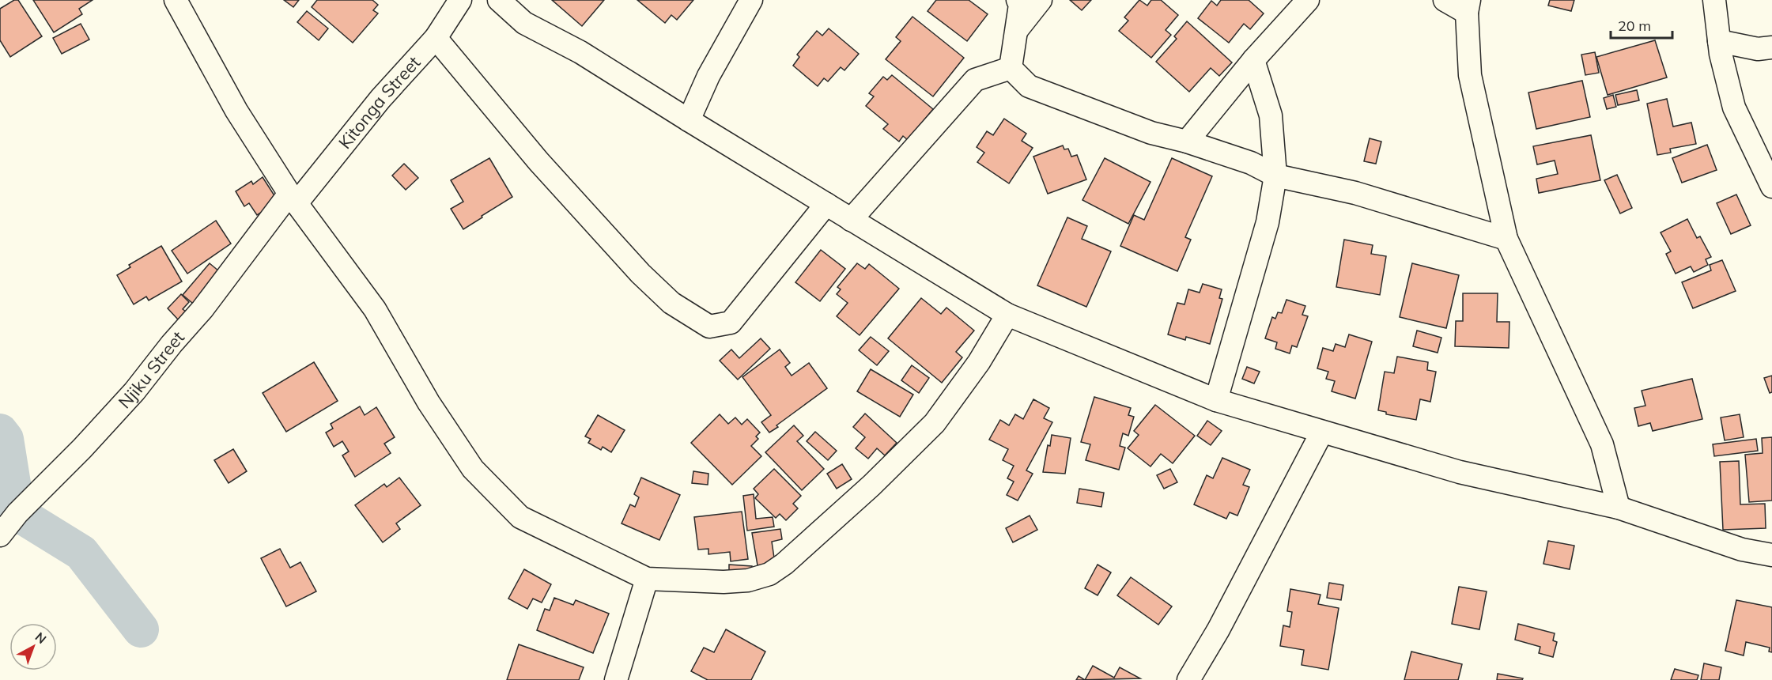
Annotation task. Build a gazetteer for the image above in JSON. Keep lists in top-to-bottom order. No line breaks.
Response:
{"streets":{"street":["Kitonga Street","Njiku Street"]},"crossings":[["Kitonga Street","Njiku Street"]],"scale_bar":"20 m","north":"top right"}
